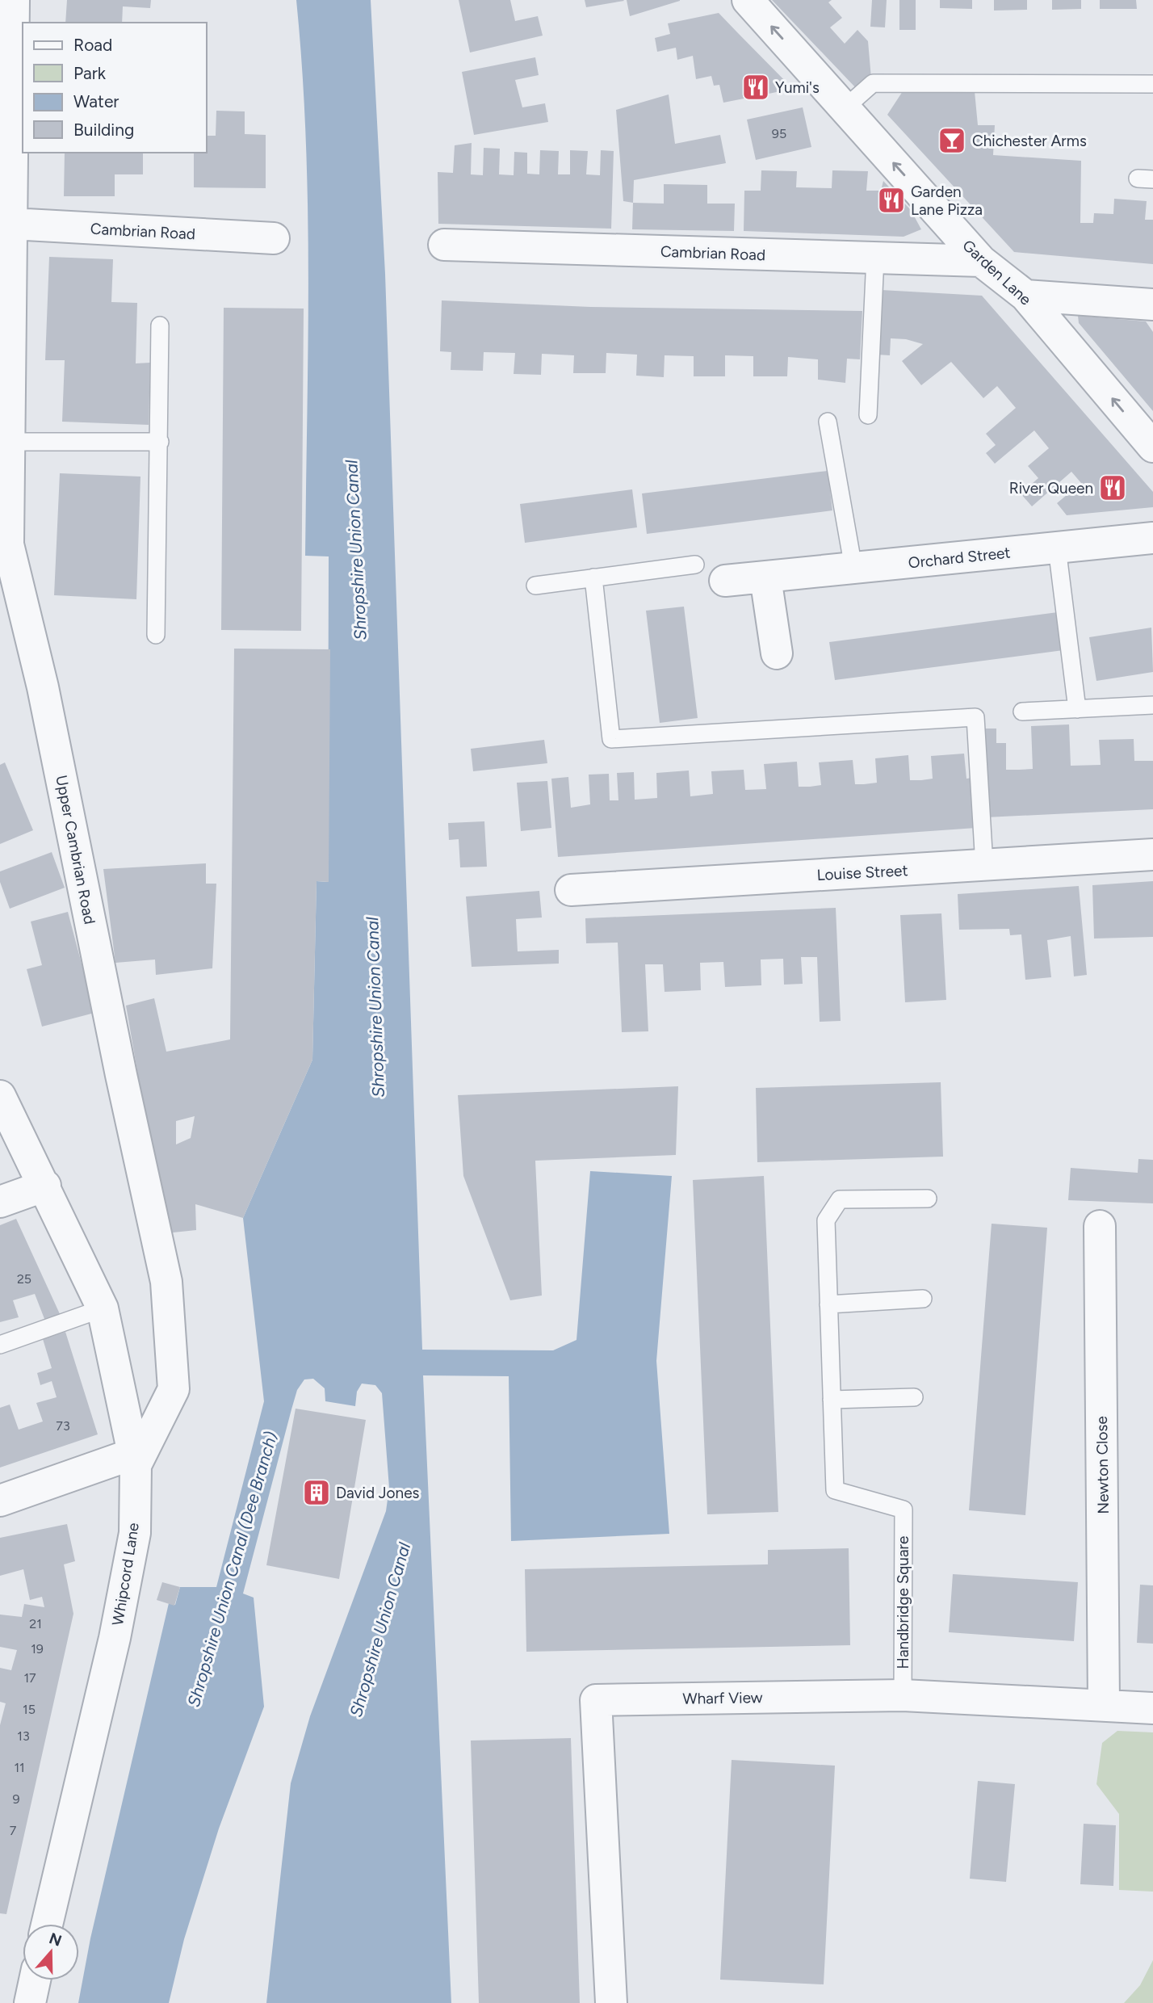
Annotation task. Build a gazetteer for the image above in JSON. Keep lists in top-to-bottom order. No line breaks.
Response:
{"streets":{"street":["Cambrian Road","Garden Lane","Orchard Street","Upper Cambrian Road","Louise Street","Newton Close","Whipcord Lane","Wharf View"],"lane":["Handbridge Square"]},"crossings":[["Cambrian Road","Garden Lane"],["Cambrian Road","Upper Cambrian Road"],["Upper Cambrian Road","Whipcord Lane"],["Newton Close","Wharf View"],["Handbridge Square","Wharf View"]],"one_way":["Garden Lane"],"water":["Shropshire Union Canal","Shropshire Union Canal (Dee Branch)"],"places":{"restaurant":["Yumi's","Garden Lane Pizza","River Queen"],"bar":["Chichester Arms"],"building":["David Jones"]},"house_numbers":["95","25","73","21","19","17","15","13","11","9","7"],"legend":["Road","Park","Water","Building"],"north":"top"}
